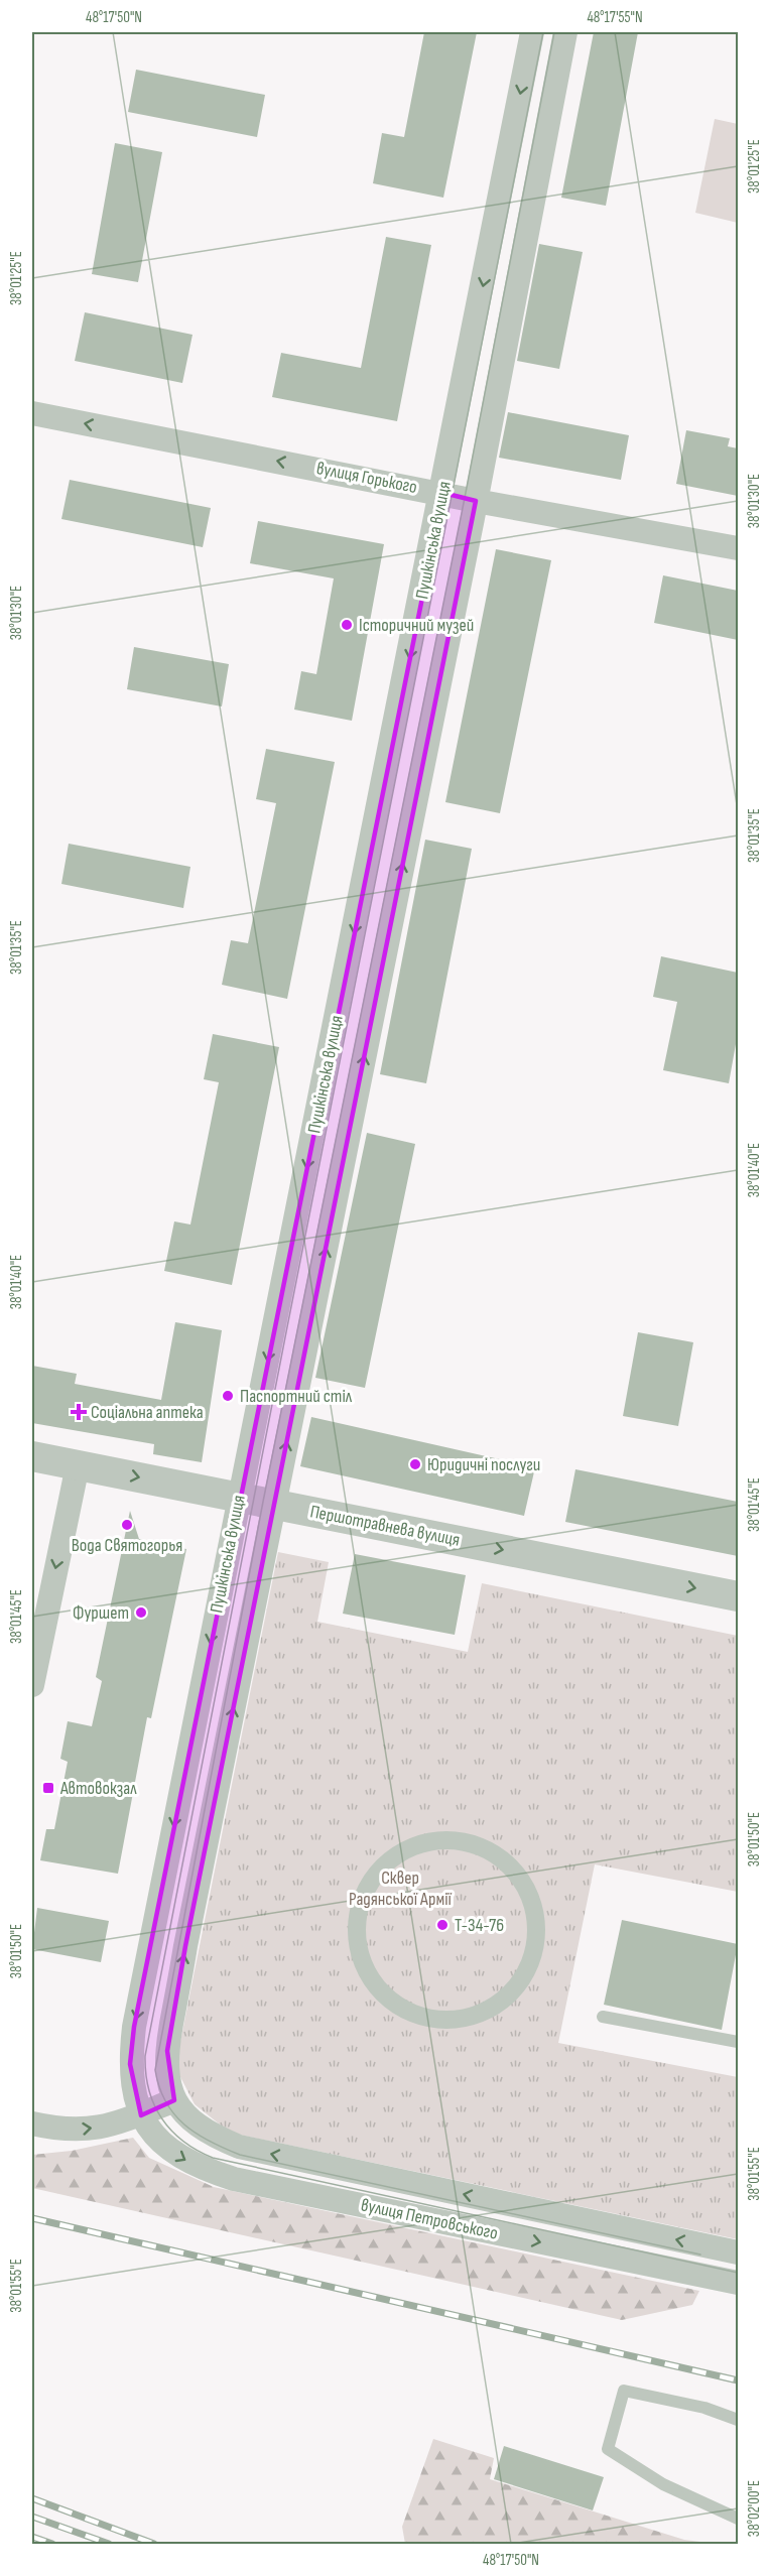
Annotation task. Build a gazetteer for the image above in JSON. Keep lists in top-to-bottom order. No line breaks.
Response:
{"streets":{"street":["вулиця Горького","Пушкінська вулиця","Першотравнева вулиця","вулиця Петровського"]},"crossings":[["вулиця Горького","Пушкінська вулиця"],["Пушкінська вулиця","Першотравнева вулиця"],["Пушкінська вулиця","вулиця Петровського"]],"one_way":["вулиця Горького","Першотравнева вулиця"],"parks":["Сквер Радянської Армії"],"places":{"other":["Історичний музей","Паспортний стіл","Юридичні послуги","Вода Святогорья","Фуршет","Т-34-76"],"health":["Соціальна аптека"],"transit":["Автовокзал"]},"coordinates":["48°17'50\"N","48°17'55\"N","38°01'25\"E","38°01'30\"E","38°01'35\"E","38°01'40\"E","38°01'45\"E","38°01'50\"E","38°01'55\"E","38°02'00\"E"]}
